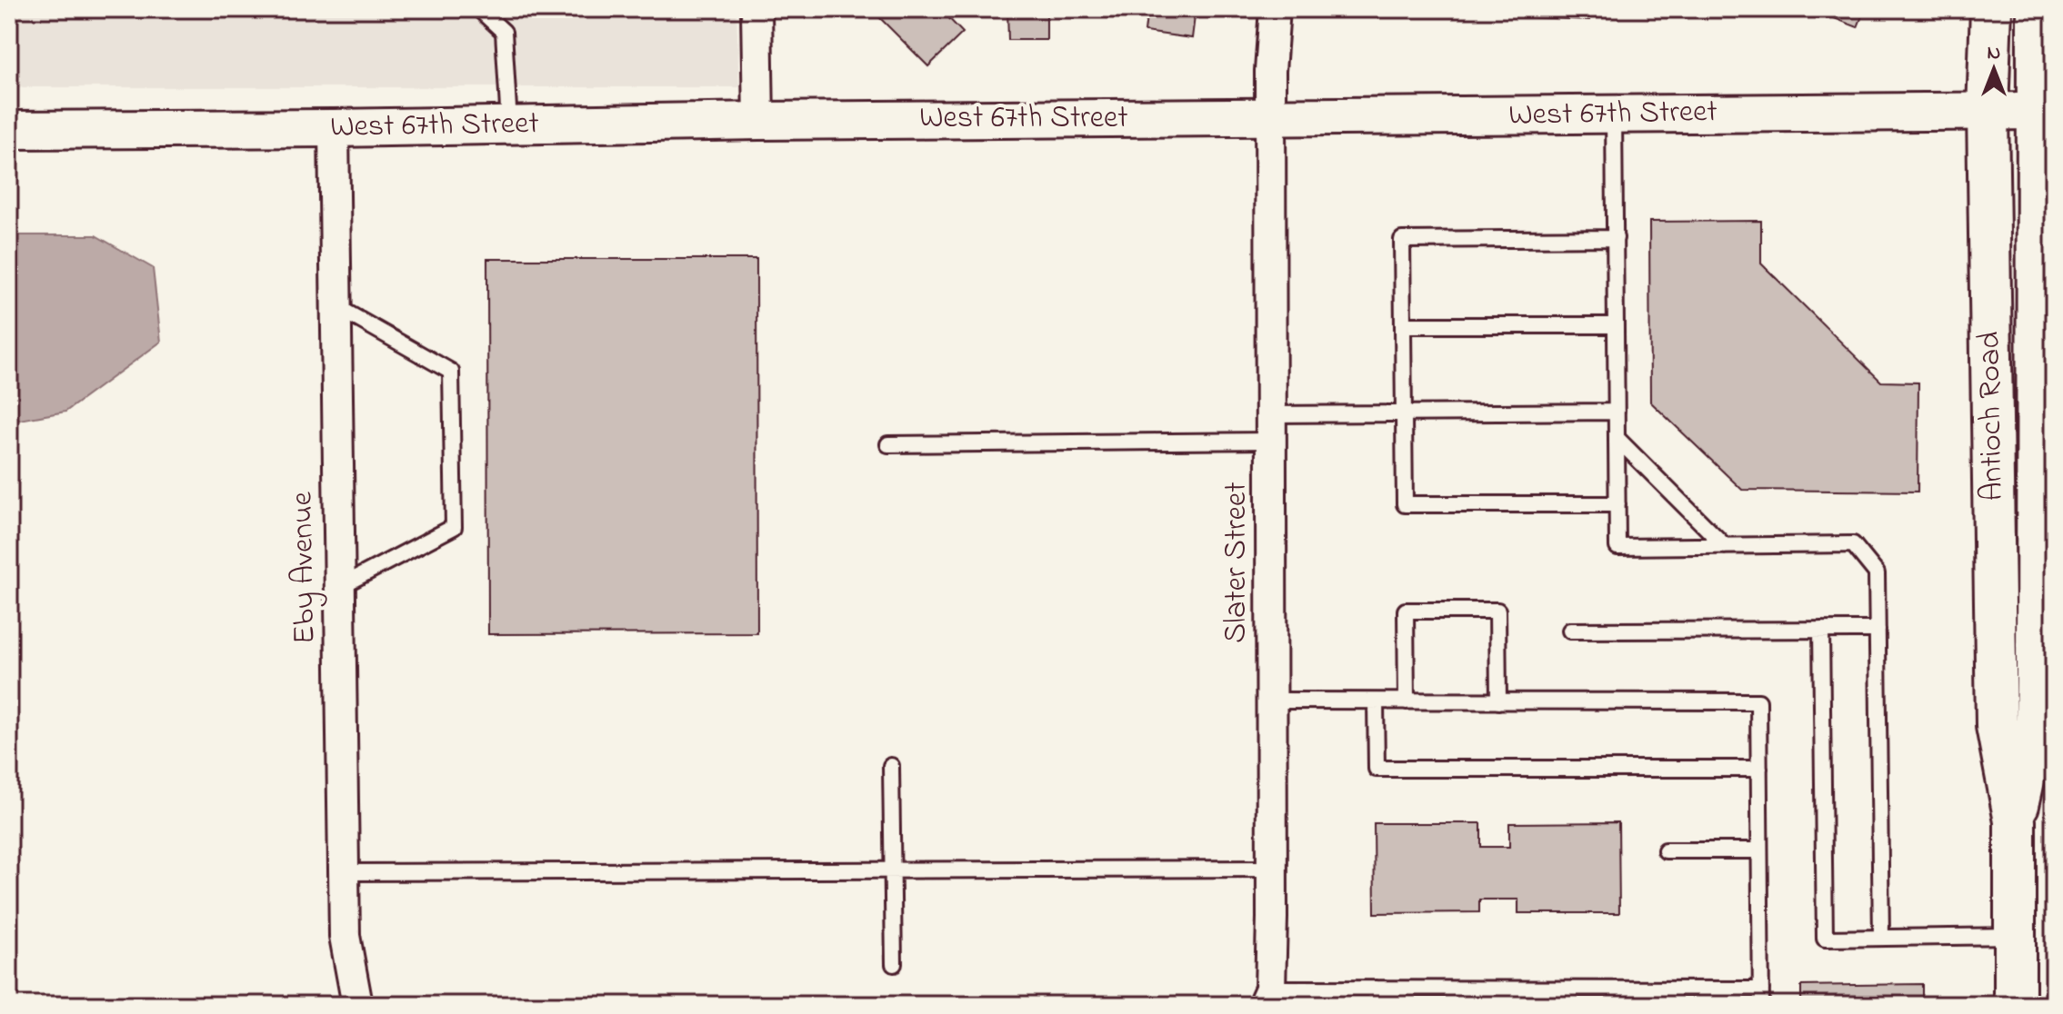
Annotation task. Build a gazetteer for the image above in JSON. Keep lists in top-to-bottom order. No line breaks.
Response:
{"streets":{"main road":["Antioch Road"],"street":["West 67th Street","Slater Street","Eby Avenue"]},"crossings":[["West 67th Street","Antioch Road"],["West 67th Street","Slater Street"],["West 67th Street","Eby Avenue"]],"north":"top"}
